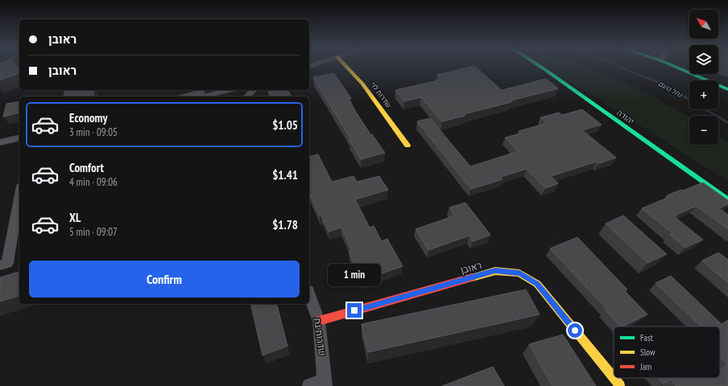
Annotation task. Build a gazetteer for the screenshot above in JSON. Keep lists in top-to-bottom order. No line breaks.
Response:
{"streets":{"street":["שדרות לוי","יהודה","ראובן","שדרות גת"]},"crossings":[["ראובן","שדרות גת"]],"water":["נחל נועם"],"legend":["Fast","Slow","Jam"],"north":"top left","page":{"map_buttons":["+","−"],"banner":["ראובן","ראובן"],"list":[{"name":"Economy","note":"3 min · 09:05","value":"$1.05"},{"name":"Comfort","note":"4 min · 09:06","value":"$1.41"},{"name":"XL","note":"5 min · 09:07","value":"$1.78"}],"buttons":"Confirm","bubble":"1 min"}}
